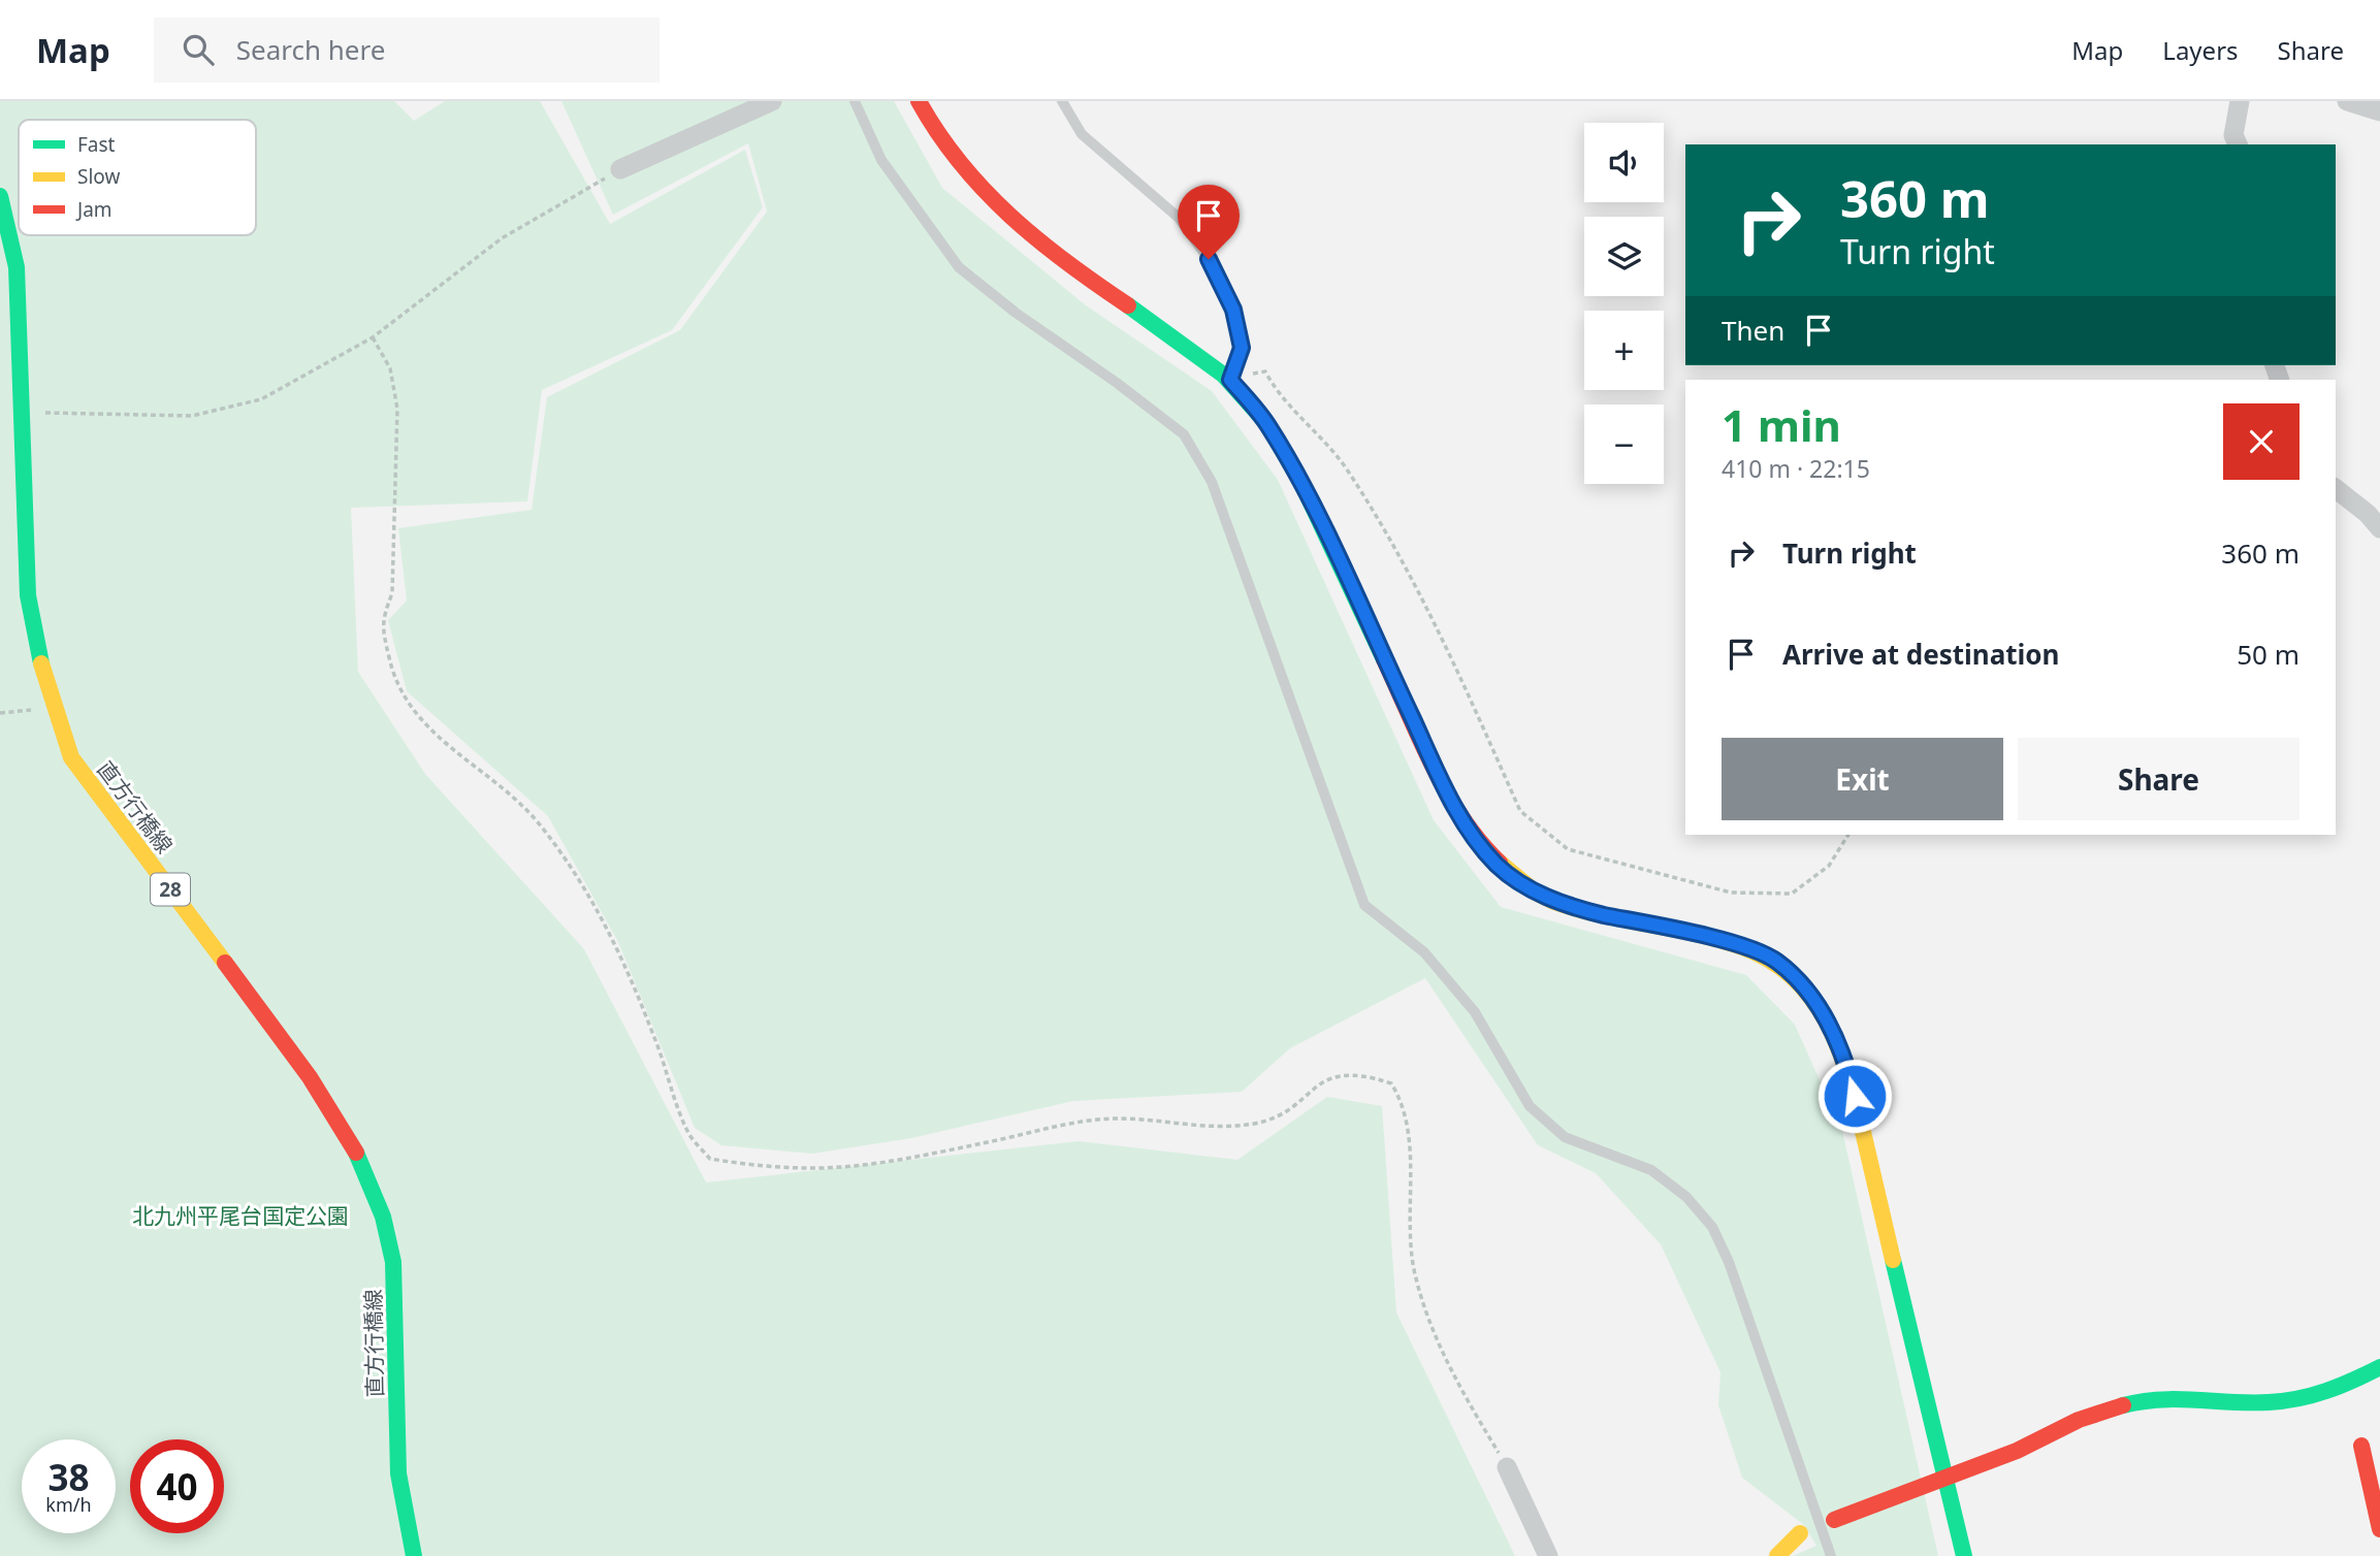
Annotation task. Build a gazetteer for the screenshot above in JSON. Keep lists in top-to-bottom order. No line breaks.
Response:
{"streets":{"street":["直方行橋線","28"]},"parks":["北九州平尾台国定公園"],"legend":["Fast","Slow","Jam"],"page":{"header":"Map","search":"Search here","nav":["Map","Layers","Share"],"map_buttons":["+","−"],"turn":["360 m","Turn right"],"then":"Then","heading":["1 min","410 m · 22:15"],"list":[{"name":"Turn right","value":"360 m"},{"name":"Arrive at destination","value":"50 m"}],"buttons":["Exit","Share"],"speed":"38 km/h","limit":"40"}}
